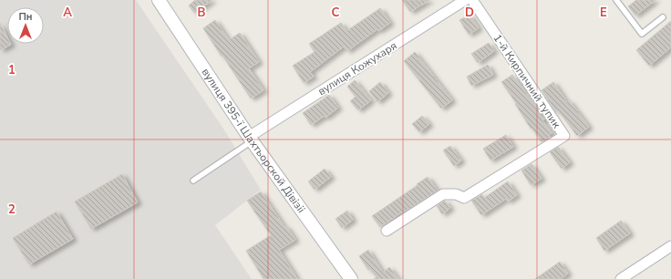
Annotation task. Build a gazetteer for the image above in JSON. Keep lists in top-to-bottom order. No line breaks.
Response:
{"streets":{"street":["вулиця Кожухаря","1-й Кирпичний тупик","вулиця 395-ї Шахтьорской Дівізіі"]},"crossings":[["вулиця Кожухаря","вулиця 395-ї Шахтьорской Дівізіі"]],"north":"top","grid":{"columns":["A","B","C","D","E"],"rows":["1","2"]}}
